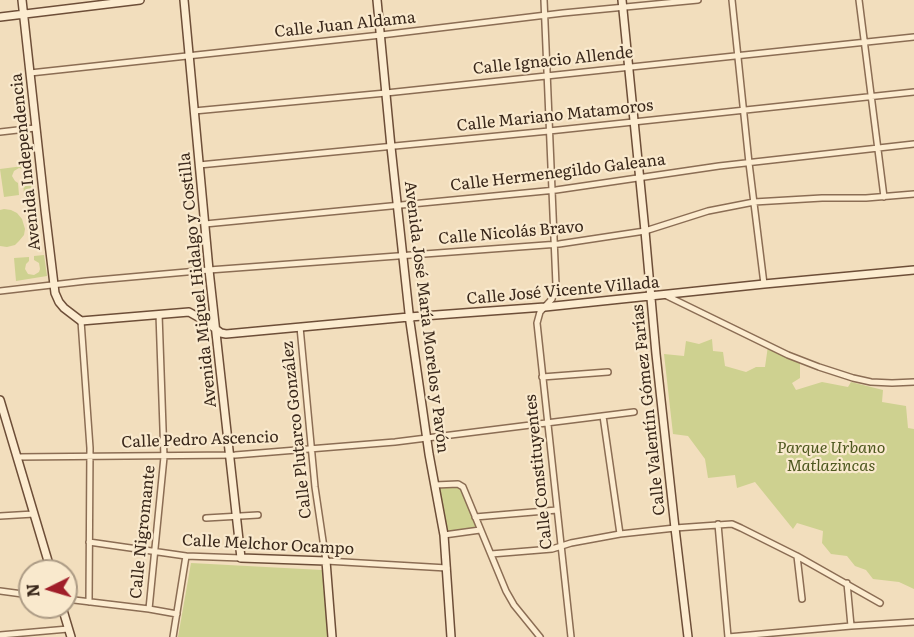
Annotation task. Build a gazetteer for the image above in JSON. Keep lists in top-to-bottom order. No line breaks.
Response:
{"streets":{"main road":["Avenida Independencia","Avenida Miguel Hidalgo y Costilla","Calle José Vicente Villada","Avenida José María Morelos y Pavón","Calle Valentín Gómez Farías","Calle Plutarco González","Calle Melchor Ocampo"],"street":["Calle Juan Aldama","Calle Ignacio Allende","Calle Mariano Matamoros","Calle Hermenegildo Galeana","Calle Nicolás Bravo","Calle Pedro Ascencio","Calle Constituyentes","Calle Nigromante"]},"crossings":[["Calle Juan Aldama","Avenida Independencia"],["Calle Juan Aldama","Avenida Miguel Hidalgo y Costilla"],["Calle Juan Aldama","Avenida José María Morelos y Pavón"],["Calle Juan Aldama","Calle Valentín Gómez Farías"],["Calle Juan Aldama","Calle Constituyentes"],["Calle Ignacio Allende","Avenida Miguel Hidalgo y Costilla"],["Calle Ignacio Allende","Avenida José María Morelos y Pavón"],["Calle Ignacio Allende","Calle Valentín Gómez Farías"],["Calle Ignacio Allende","Calle Constituyentes"],["Calle Mariano Matamoros","Avenida Miguel Hidalgo y Costilla"],["Calle Mariano Matamoros","Avenida José María Morelos y Pavón"],["Calle Mariano Matamoros","Calle Valentín Gómez Farías"],["Calle Mariano Matamoros","Calle Constituyentes"],["Avenida Independencia","Calle Nicolás Bravo"],["Calle Hermenegildo Galeana","Avenida Miguel Hidalgo y Costilla"],["Calle Hermenegildo Galeana","Avenida José María Morelos y Pavón"],["Calle Hermenegildo Galeana","Calle Valentín Gómez Farías"],["Calle Hermenegildo Galeana","Calle Constituyentes"],["Calle Nicolás Bravo","Avenida Miguel Hidalgo y Costilla"],["Calle Nicolás Bravo","Avenida José María Morelos y Pavón"],["Calle Nicolás Bravo","Calle Valentín Gómez Farías"],["Calle Nicolás Bravo","Calle Constituyentes"],["Avenida Miguel Hidalgo y Costilla","Calle José Vicente Villada"],["Avenida Miguel Hidalgo y Costilla","Calle Pedro Ascencio"],["Avenida Miguel Hidalgo y Costilla","Calle Melchor Ocampo"],["Calle José Vicente Villada","Avenida José María Morelos y Pavón"],["Calle José Vicente Villada","Calle Valentín Gómez Farías"],["Calle José Vicente Villada","Calle Plutarco González"],["Calle José Vicente Villada","Calle Constituyentes"],["Avenida José María Morelos y Pavón","Calle Pedro Ascencio"],["Avenida José María Morelos y Pavón","Calle Melchor Ocampo"],["Calle Plutarco González","Calle Pedro Ascencio"],["Calle Plutarco González","Calle Melchor Ocampo"],["Calle Pedro Ascencio","Calle Constituyentes"],["Calle Pedro Ascencio","Calle Nigromante"],["Calle Nigromante","Calle Melchor Ocampo"]],"parks":["Parque Urbano Matlazincas"],"north":"left"}
